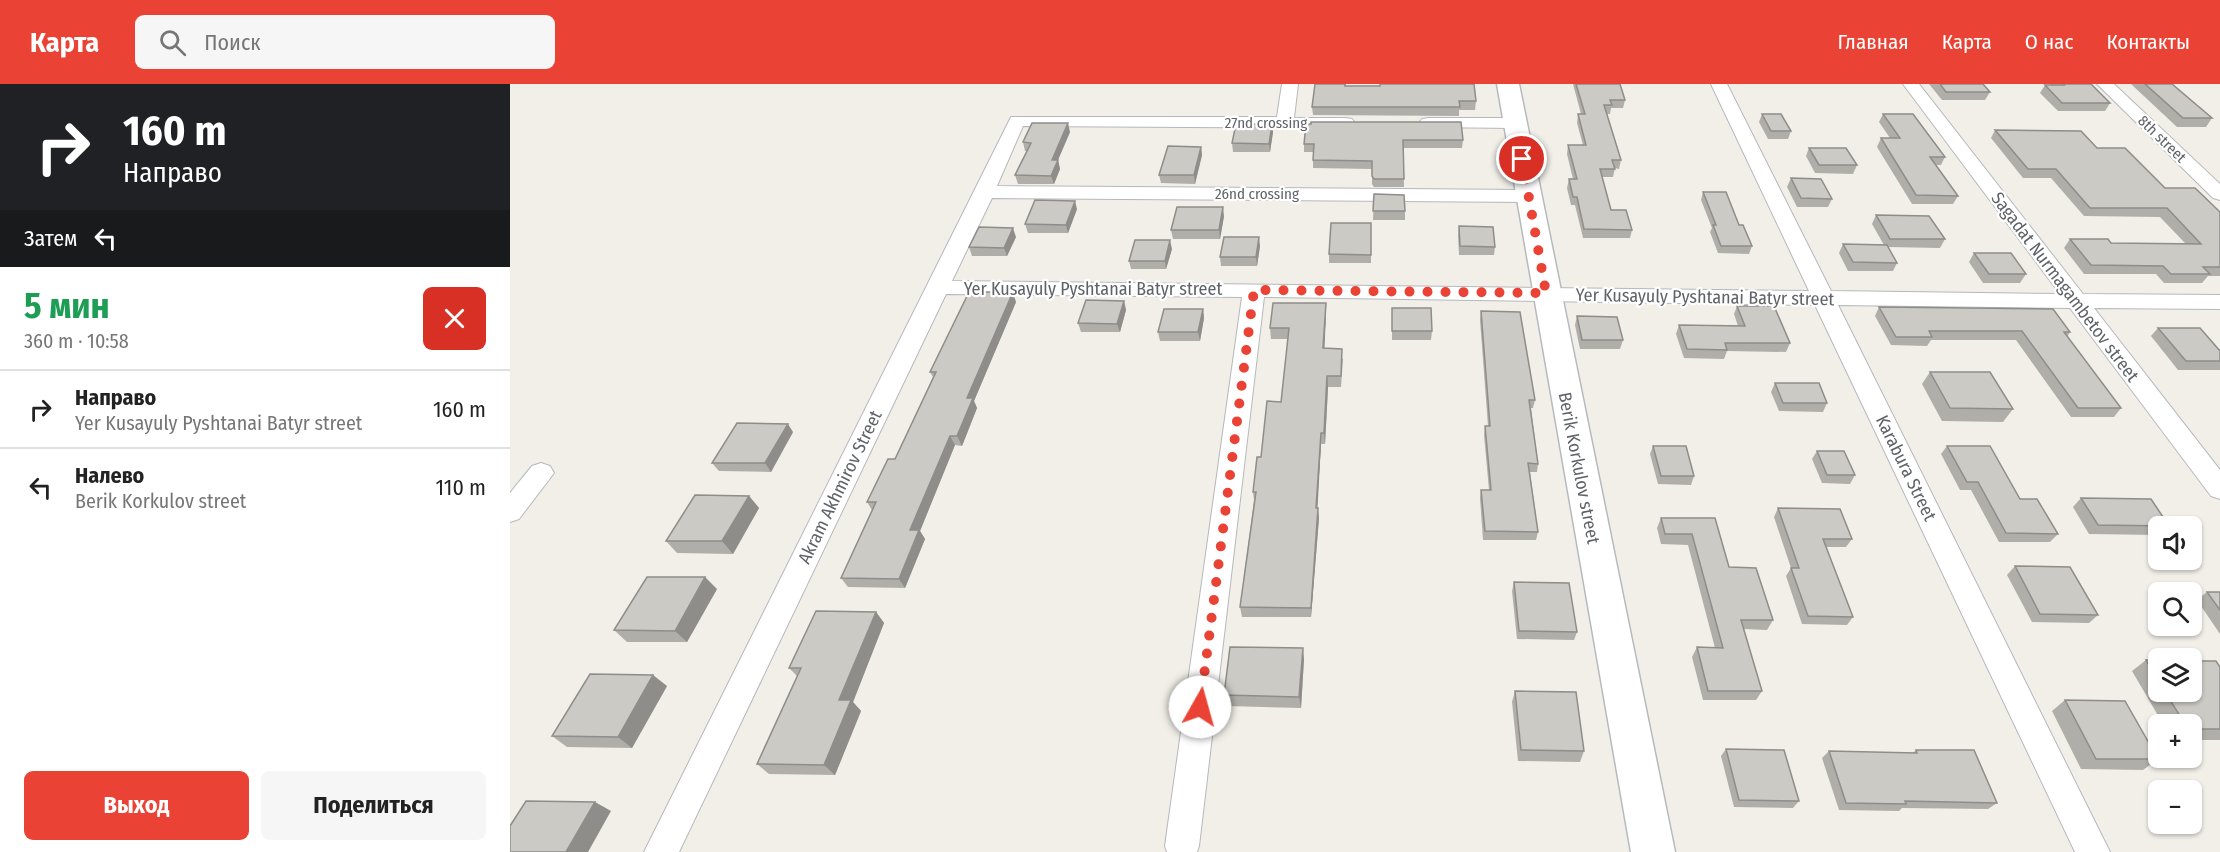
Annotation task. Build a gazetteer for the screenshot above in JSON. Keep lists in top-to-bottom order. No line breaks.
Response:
{"streets":{"street":["27nd crossing","8th street","26nd crossing","Sagadat Nurmagambetov street","Yer Kusayuly Pyshtanai Batyr street","Berik Korkulov street","Karabura Street","Akram Akhmirov Street"]},"crossings":[["27nd crossing","Akram Akhmirov Street"],["26nd crossing","Berik Korkulov street"],["26nd crossing","Akram Akhmirov Street"],["Sagadat Nurmagambetov street","Yer Kusayuly Pyshtanai Batyr street"],["Yer Kusayuly Pyshtanai Batyr street","Berik Korkulov street"],["Yer Kusayuly Pyshtanai Batyr street","Karabura Street"],["Yer Kusayuly Pyshtanai Batyr street","Akram Akhmirov Street"]],"page":{"header":"Карта","search":"Поиск","nav":["Главная","Карта","О нас","Контакты"],"turn":["160 m","Направо"],"then":"Затем","heading":["5 мин","360 m · 10:58"],"list":[{"name":"Направо","note":"Yer Kusayuly Pyshtanai Batyr street","value":"160 m"},{"name":"Налево","note":"Berik Korkulov street","value":"110 m"}],"map_buttons":["+","−"],"buttons":["Выход","Поделиться"]}}
